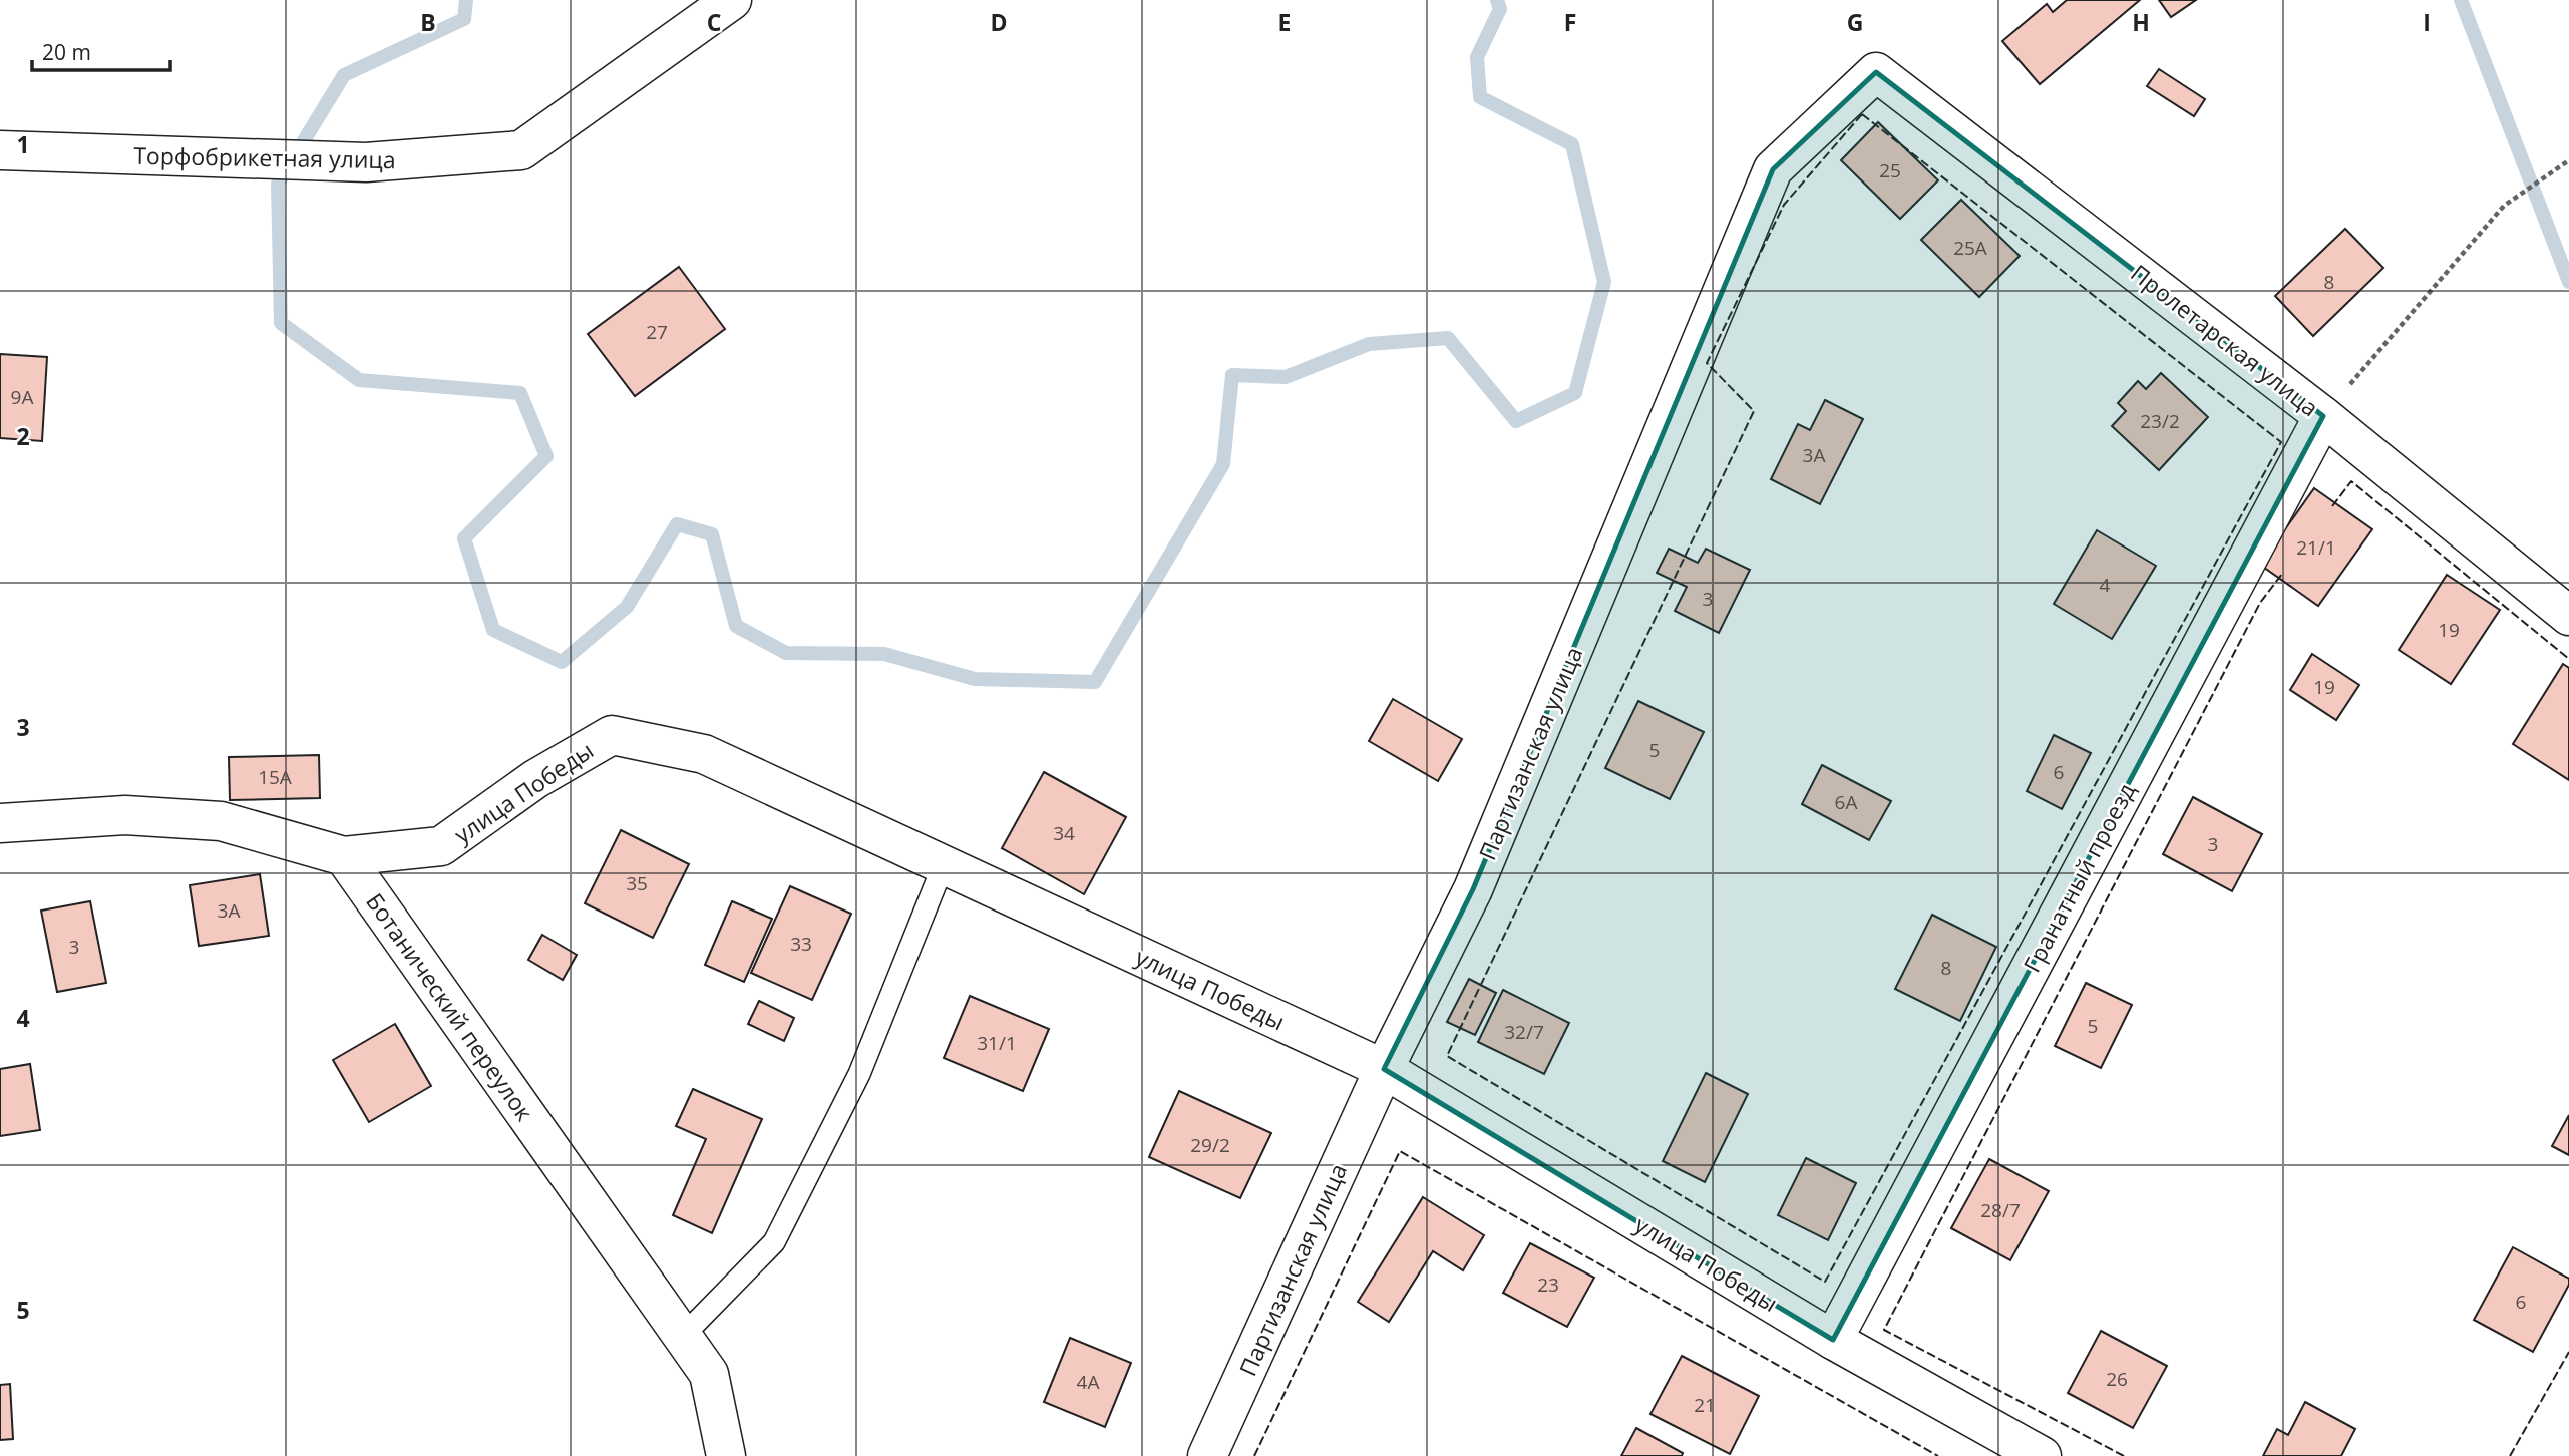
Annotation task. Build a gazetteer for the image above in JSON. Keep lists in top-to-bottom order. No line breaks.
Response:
{"streets":{"street":["Торфобрикетная улица","Пролетарская улица","Партизанская улица","улица Победы","Гранатный проезд","Ботанический переулок"]},"crossings":[["Пролетарская улица","Партизанская улица"],["Пролетарская улица","Гранатный проезд"],["Партизанская улица","улица Победы"],["улица Победы","Гранатный проезд"],["улица Победы","Ботанический переулок"]],"house_numbers":["25","25А","8","27","9А","23/2","3А","21/1","4","3","19","19","5","6","15А","6А","34","3","35","3А","33","3","8","5","32/7","31/1","29/2","28/7","23","6","26","4А","21"],"scale_bar":"20 m","grid":{"columns":["B","C","D","E","F","G","H","I"],"rows":["1","2","3","4","5"]}}
